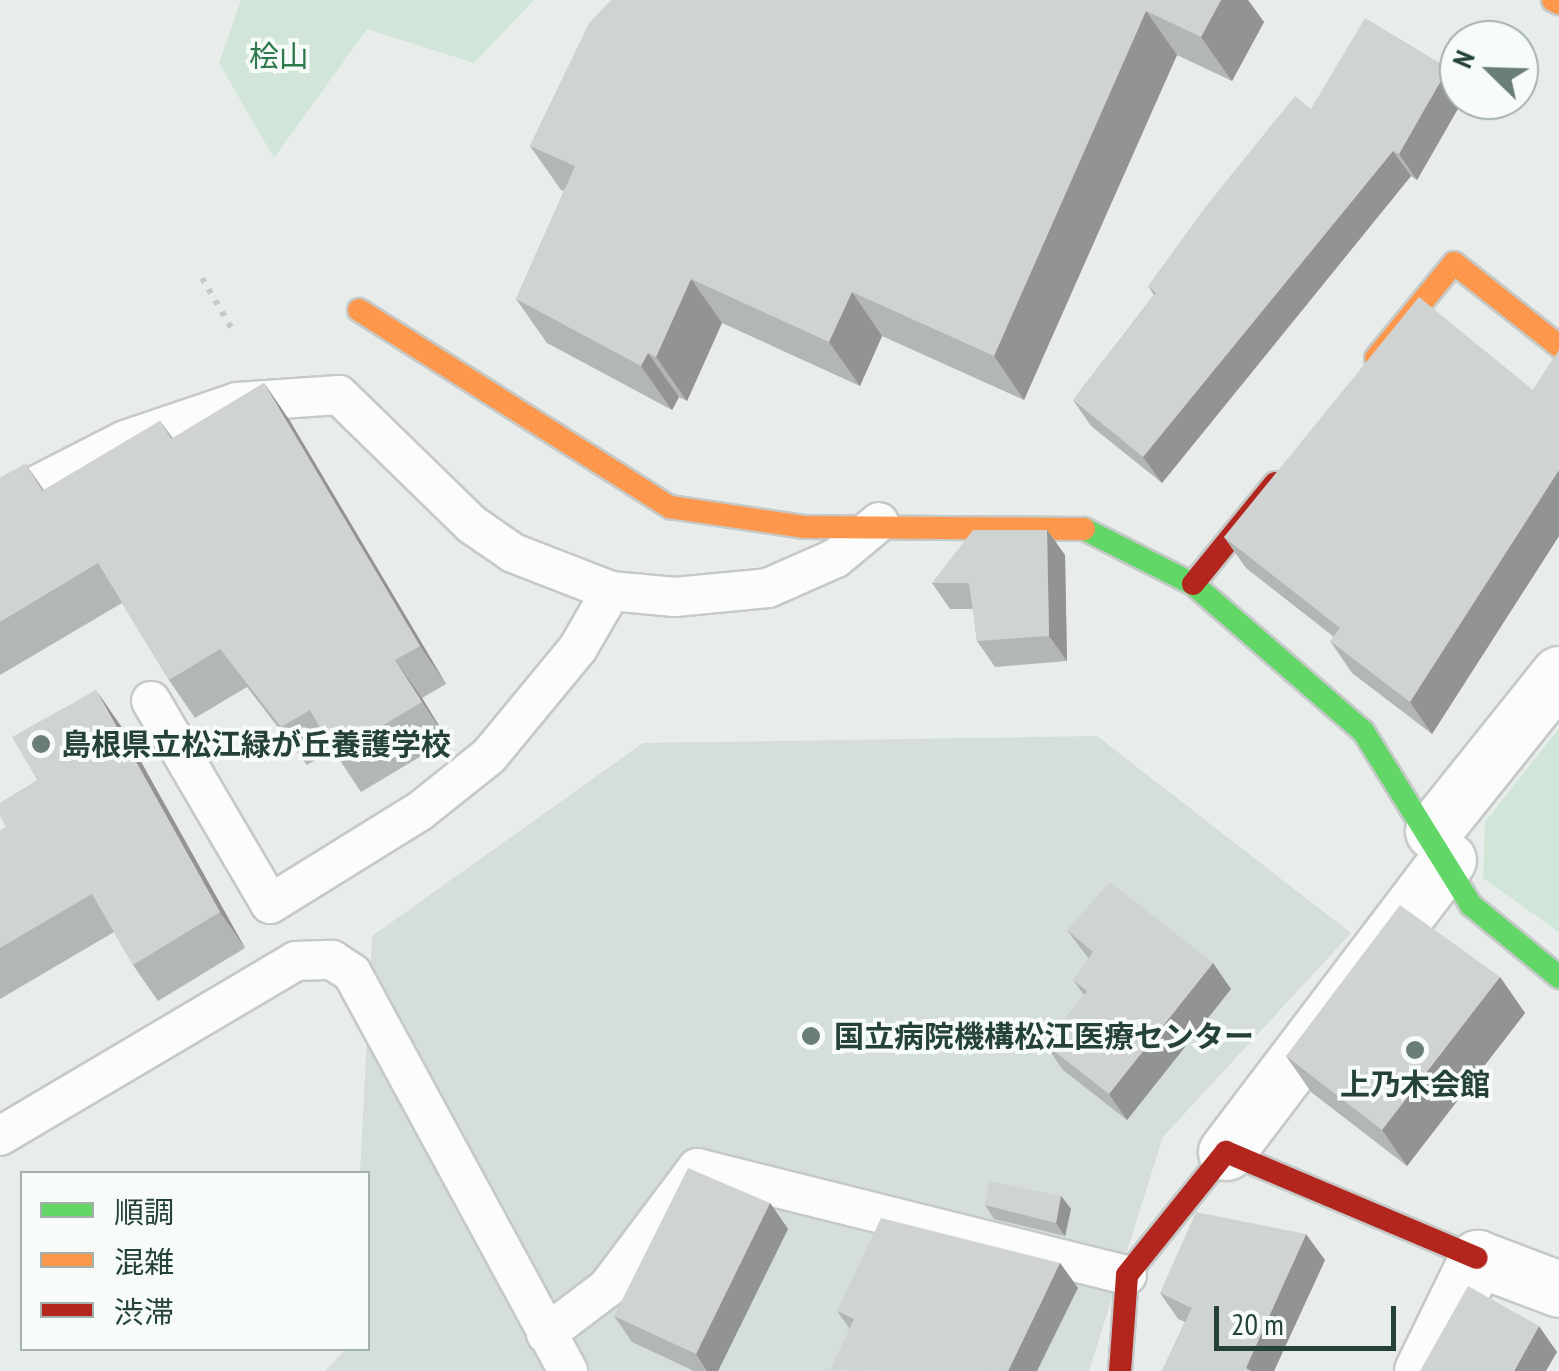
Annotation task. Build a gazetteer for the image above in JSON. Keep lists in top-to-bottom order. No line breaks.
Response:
{"parks":["桧山"],"places":["島根県立松江緑が丘養護学校","国立病院機構松江医療センター","上乃木会館"],"legend":["順調","混雑","渋滞"],"scale_bar":"20 m","north":"top left"}
